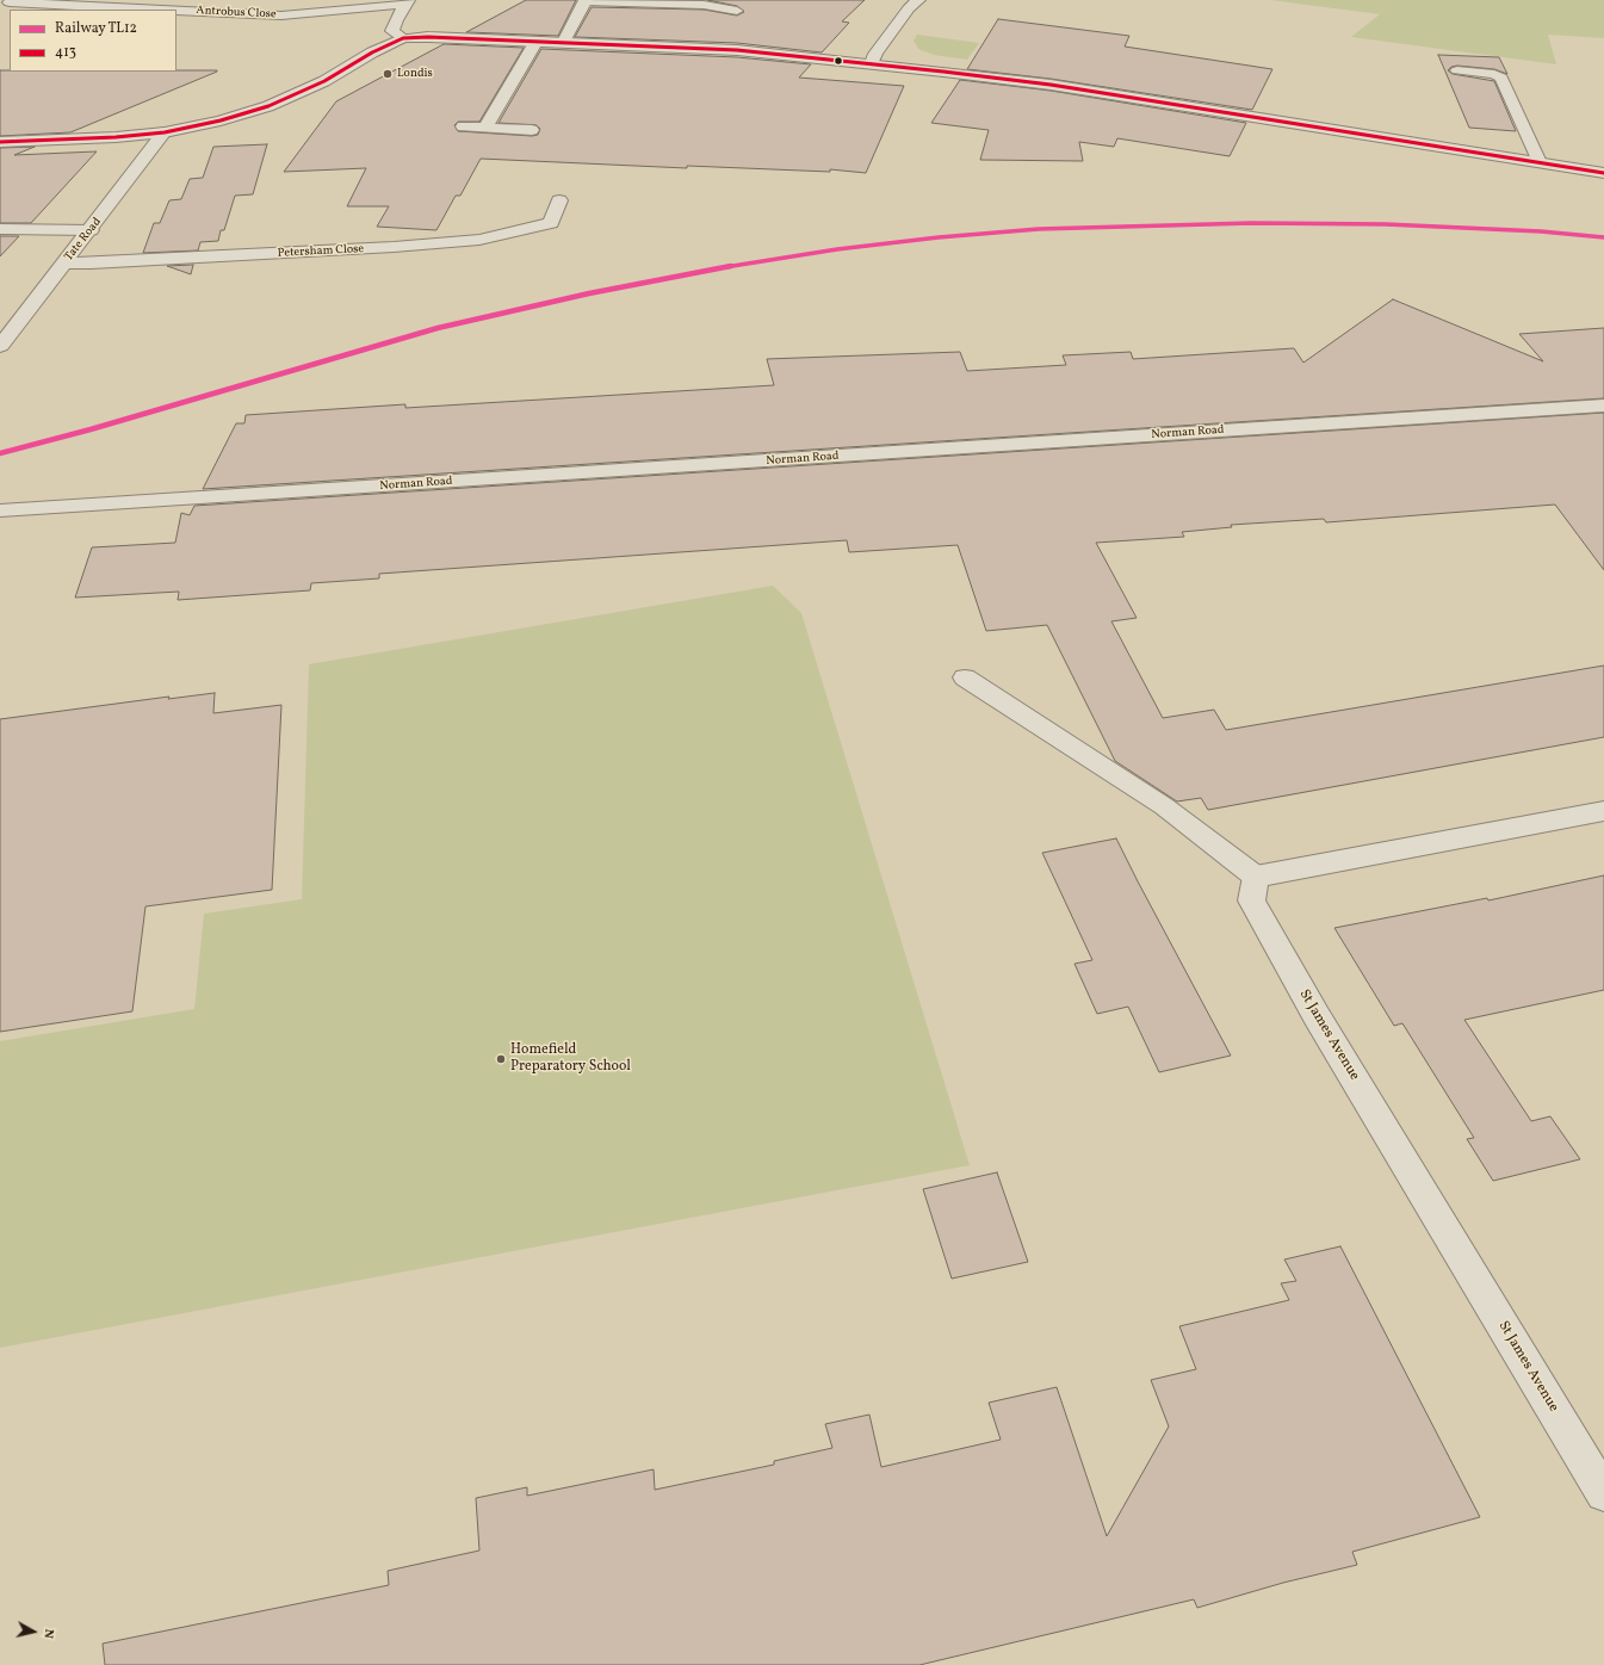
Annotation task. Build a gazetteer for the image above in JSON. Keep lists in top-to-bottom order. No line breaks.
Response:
{"streets":{"street":["Antrobus Close","Tate Road","Petersham Close","Norman Road","St James Avenue"]},"crossings":[["Tate Road","Petersham Close"]],"places":["Londis","Homefield Preparatory School"],"lines":["transit line 413","rail line TL12"],"legend":["Railway TL12","413"],"north":"right"}
